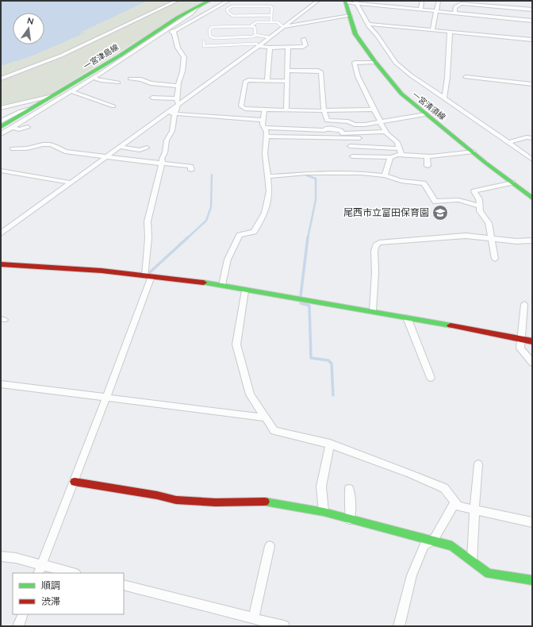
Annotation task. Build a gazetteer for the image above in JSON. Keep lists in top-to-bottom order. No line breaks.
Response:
{"streets":{"main road":["一宮津島線","一宮清須線"]},"places":{"school or university":["尾西市立富田保育園"]},"legend":["順調","渋滞"],"north":"top"}
